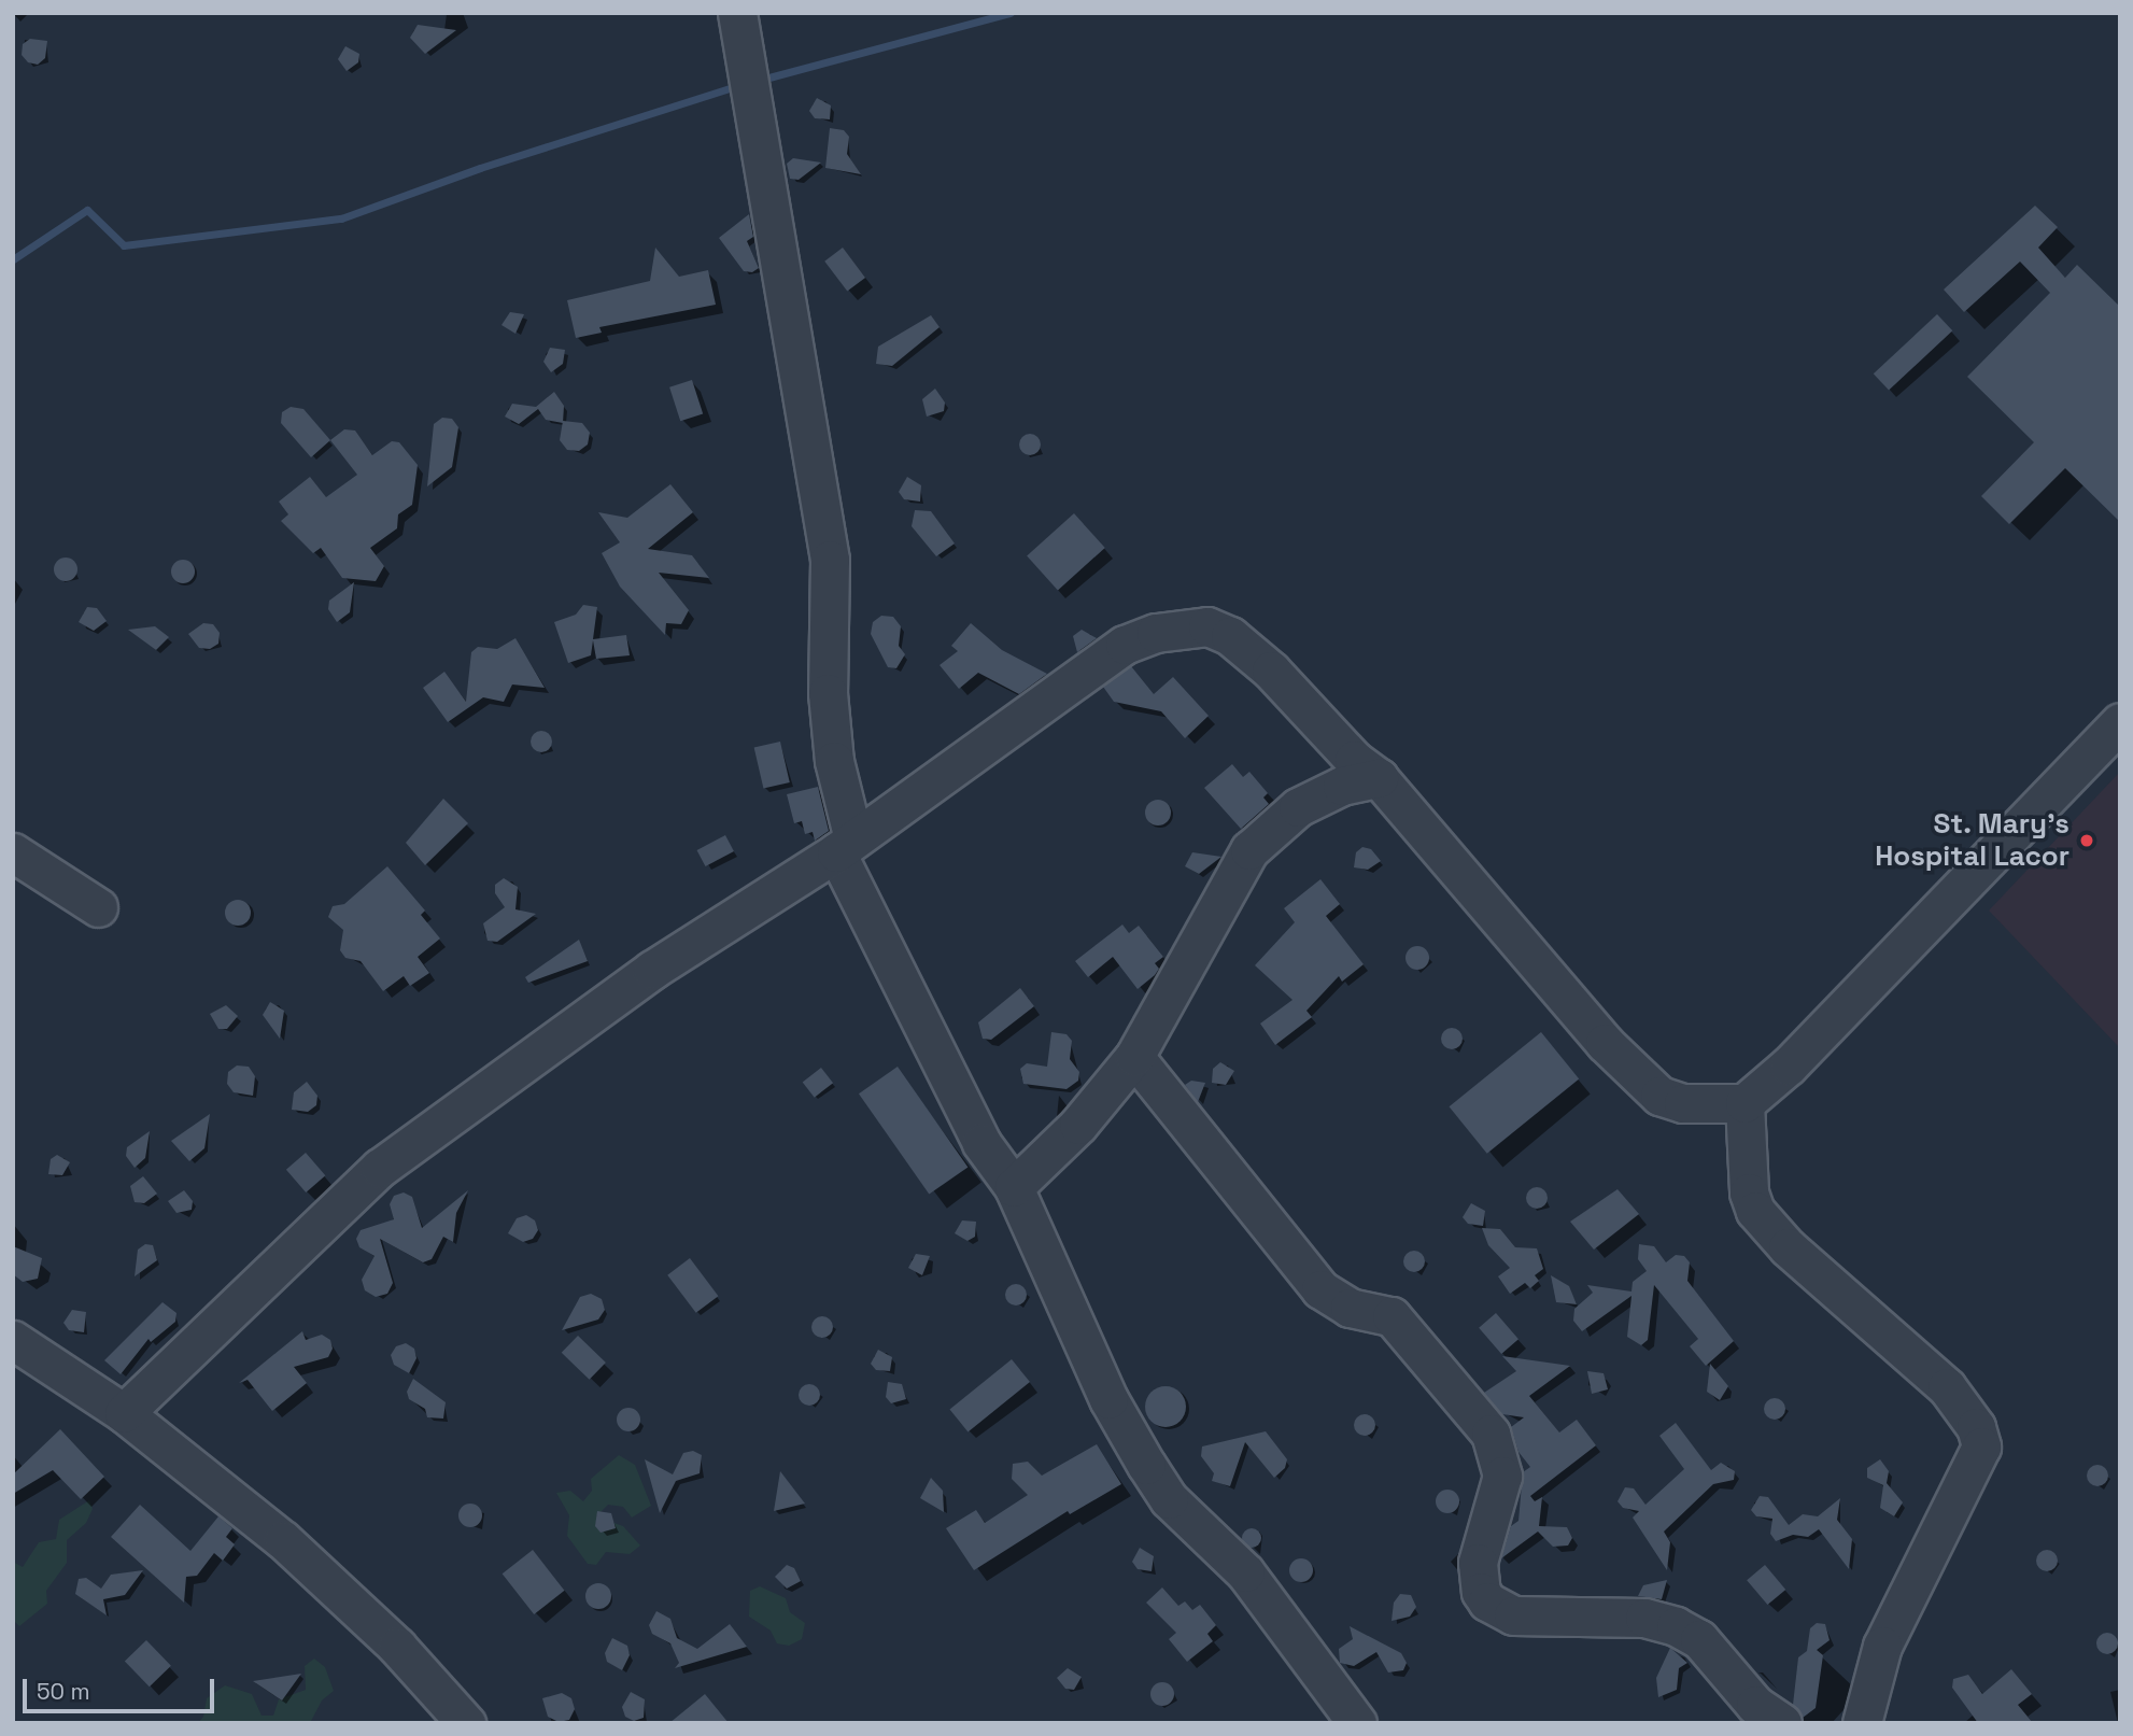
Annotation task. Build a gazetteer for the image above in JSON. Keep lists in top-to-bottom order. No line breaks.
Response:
{"places":["St. Mary's Hospital Lacor"],"scale_bar":"50 m"}
